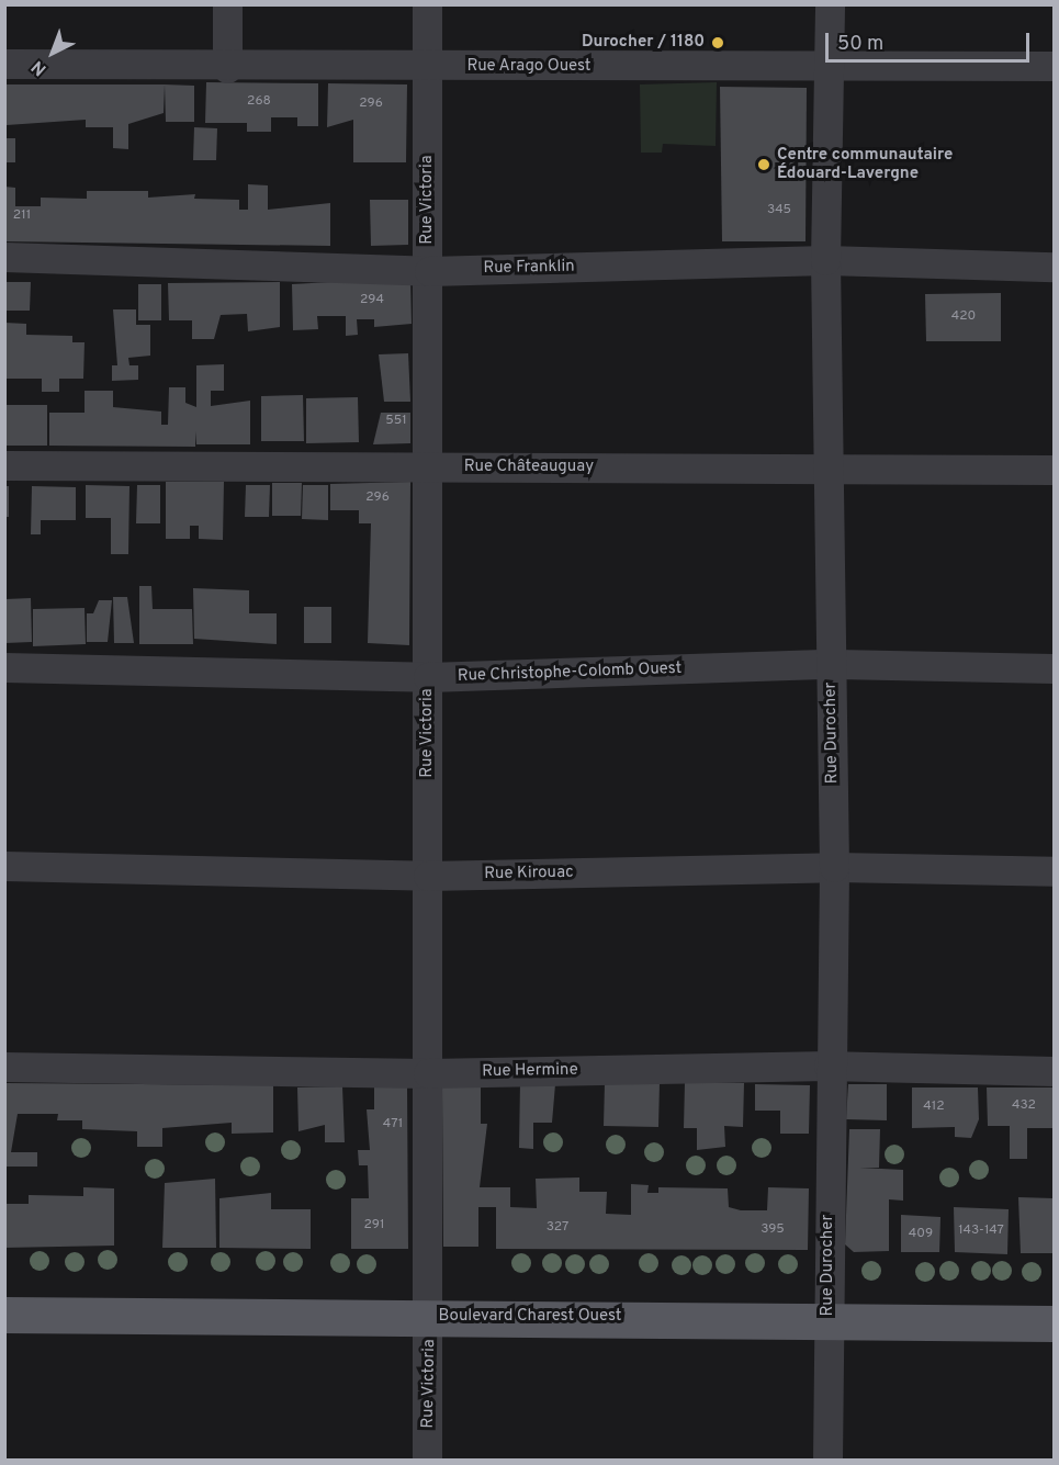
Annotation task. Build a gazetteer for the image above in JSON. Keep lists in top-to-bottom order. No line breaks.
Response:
{"streets":{"main road":["Boulevard Charest Ouest"],"street":["Rue Arago Ouest","Rue Victoria","Rue Franklin","Rue Châteauguay","Rue Christophe-Colomb Ouest","Rue Durocher","Rue Kirouac","Rue Hermine"]},"crossings":[["Rue Arago Ouest","Rue Victoria"],["Rue Arago Ouest","Rue Durocher"],["Rue Victoria","Rue Franklin"],["Rue Victoria","Rue Châteauguay"],["Rue Victoria","Rue Christophe-Colomb Ouest"],["Rue Victoria","Rue Kirouac"],["Rue Victoria","Rue Hermine"],["Rue Victoria","Boulevard Charest Ouest"],["Rue Franklin","Rue Durocher"],["Rue Châteauguay","Rue Durocher"],["Rue Christophe-Colomb Ouest","Rue Durocher"],["Rue Durocher","Rue Kirouac"],["Rue Durocher","Rue Hermine"],["Rue Durocher","Boulevard Charest Ouest"]],"places":["Durocher / 1180","Centre communautaire Édouard-Lavergne"],"house_numbers":["268","296","345","211","294","420","551","296","432","412","471","291","327","395","143-147","409"],"scale_bar":"50 m","north":"bottom left"}
